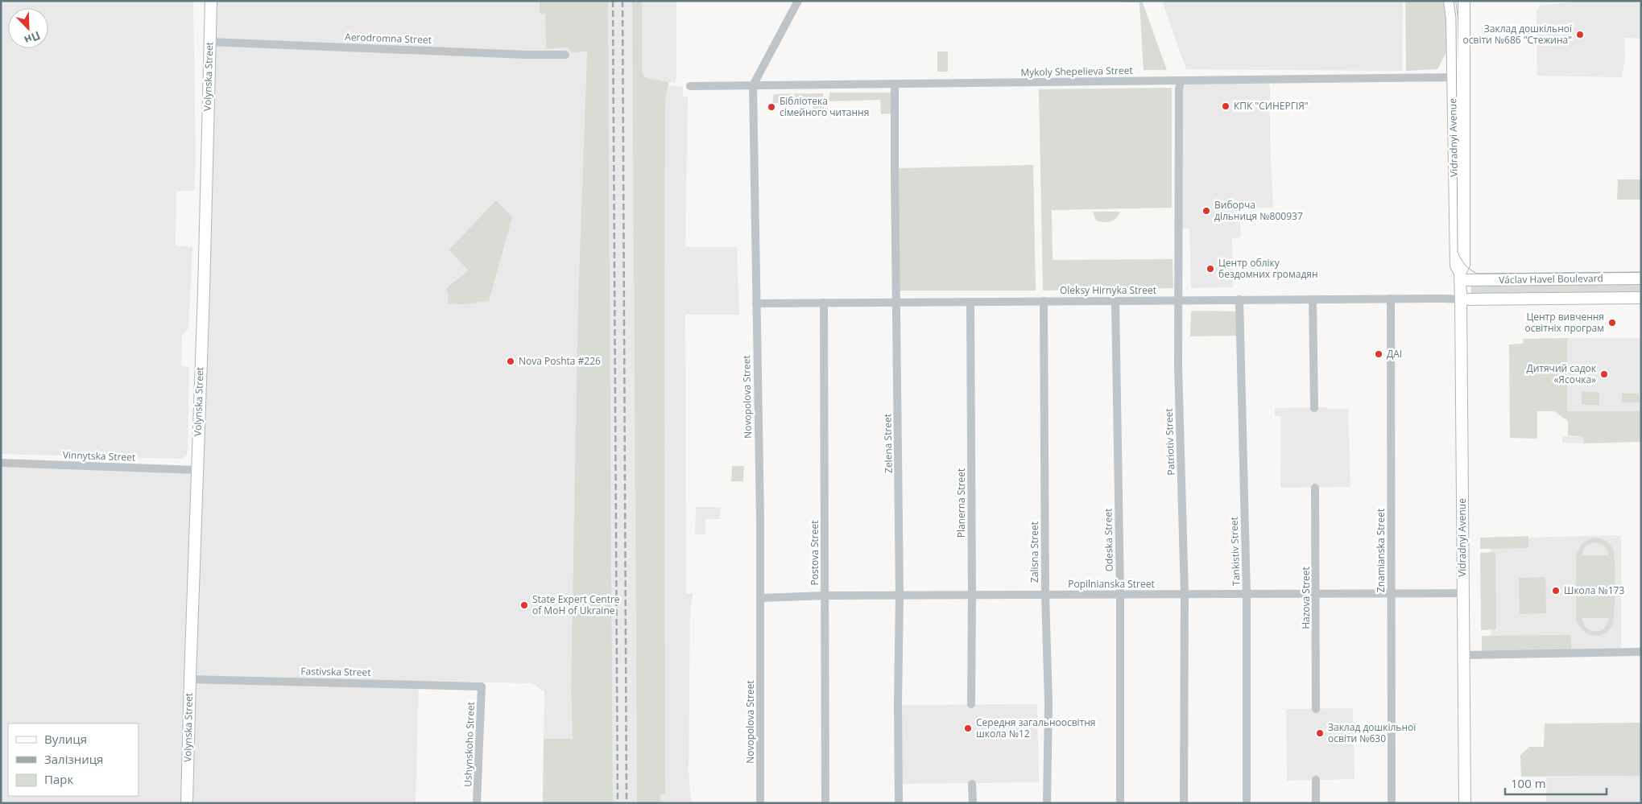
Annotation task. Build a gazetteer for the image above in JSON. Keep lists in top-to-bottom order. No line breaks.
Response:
{"streets":{"main road":["Volynska Street","Vidradnyi Avenue","Václav Havel Boulevard"],"street":["Aerodromna Street","Mykoly Shepelieva Street","Oleksy Hirnyka Street","Novopolova Street","Patriotiv Street","Zelena Street","Vinnytska Street","Planerna Street","Odeska Street","Znamianska Street","Tankistiv Street","Zalisna Street","Postova Street","Popilnianska Street","Hazova Street","Fastivska Street","Ushynskoho Street"]},"crossings":[["Aerodromna Street","Volynska Street"],["Mykoly Shepelieva Street","Vidradnyi Avenue"],["Mykoly Shepelieva Street","Novopolova Street"],["Mykoly Shepelieva Street","Patriotiv Street"],["Mykoly Shepelieva Street","Zelena Street"],["Volynska Street","Vinnytska Street"],["Volynska Street","Fastivska Street"],["Vidradnyi Avenue","Václav Havel Boulevard"],["Vidradnyi Avenue","Oleksy Hirnyka Street"],["Vidradnyi Avenue","Popilnianska Street"],["Václav Havel Boulevard","Oleksy Hirnyka Street"],["Oleksy Hirnyka Street","Novopolova Street"],["Oleksy Hirnyka Street","Patriotiv Street"],["Oleksy Hirnyka Street","Zelena Street"],["Oleksy Hirnyka Street","Planerna Street"],["Oleksy Hirnyka Street","Odeska Street"],["Oleksy Hirnyka Street","Znamianska Street"],["Oleksy Hirnyka Street","Tankistiv Street"],["Oleksy Hirnyka Street","Zalisna Street"],["Oleksy Hirnyka Street","Postova Street"],["Novopolova Street","Popilnianska Street"],["Patriotiv Street","Popilnianska Street"],["Zelena Street","Popilnianska Street"],["Planerna Street","Popilnianska Street"],["Odeska Street","Popilnianska Street"],["Znamianska Street","Popilnianska Street"],["Tankistiv Street","Popilnianska Street"],["Zalisna Street","Popilnianska Street"],["Postova Street","Popilnianska Street"],["Popilnianska Street","Hazova Street"],["Fastivska Street","Ushynskoho Street"]],"places":["Заклад дошкільної освіти №686 \"Стежина\"","КПК \"СИНЕРГІЯ\"","Бібліотека сімейного читання","Виборча дільниця №800937","Центр обліку бездомних громадян","Центр вивчення освітніх програм","ДАІ","Nova Poshta #226","Дитячий садок «Ясочка»","Школа №173","State Expert Centre of MoH of Ukraine","Середня загальноосвітня школа №12","Заклад дошкільної освіти №630"],"legend":["Вулиця","Залізниця","Парк"],"scale_bar":"100 m","north":"bottom right"}
